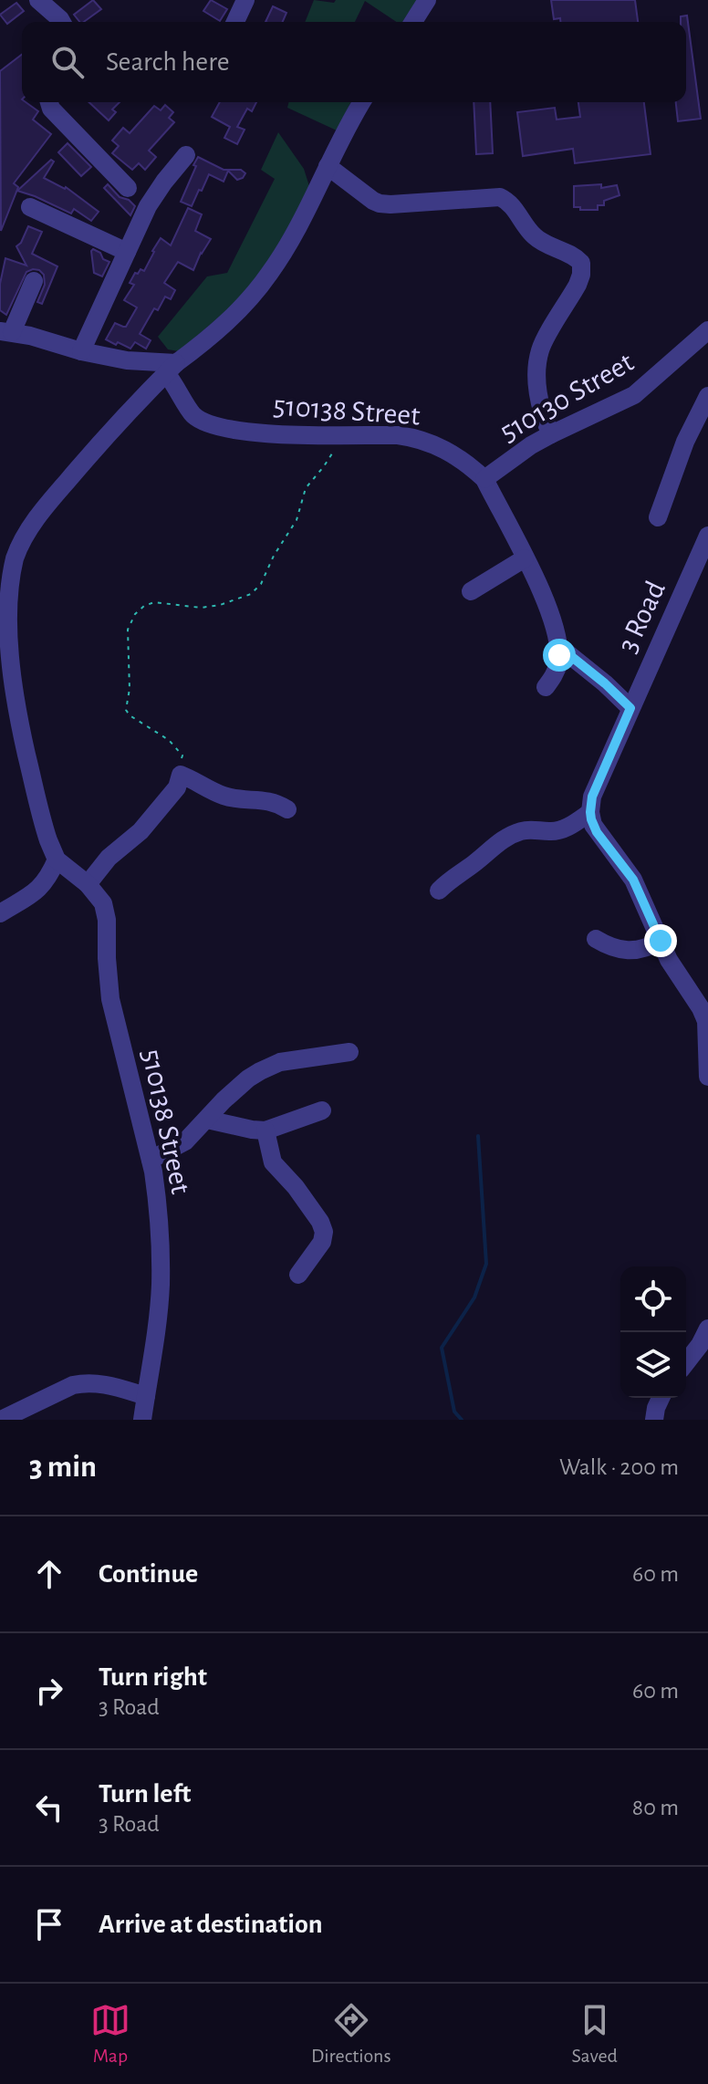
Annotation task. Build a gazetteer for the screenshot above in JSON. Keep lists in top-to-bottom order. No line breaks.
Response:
{"streets":{"street":["510130 Street","510138 Street","3 Road"]},"crossings":[["510130 Street","510138 Street"]],"page":{"search":"Search here","heading":["3 min","Walk · 200 m"],"list":[["Continue","60 m"],["Turn right","3 Road","60 m"],["Turn left","3 Road","80 m"],"Arrive at destination"],"nav":["Map","Directions","Saved"]}}
